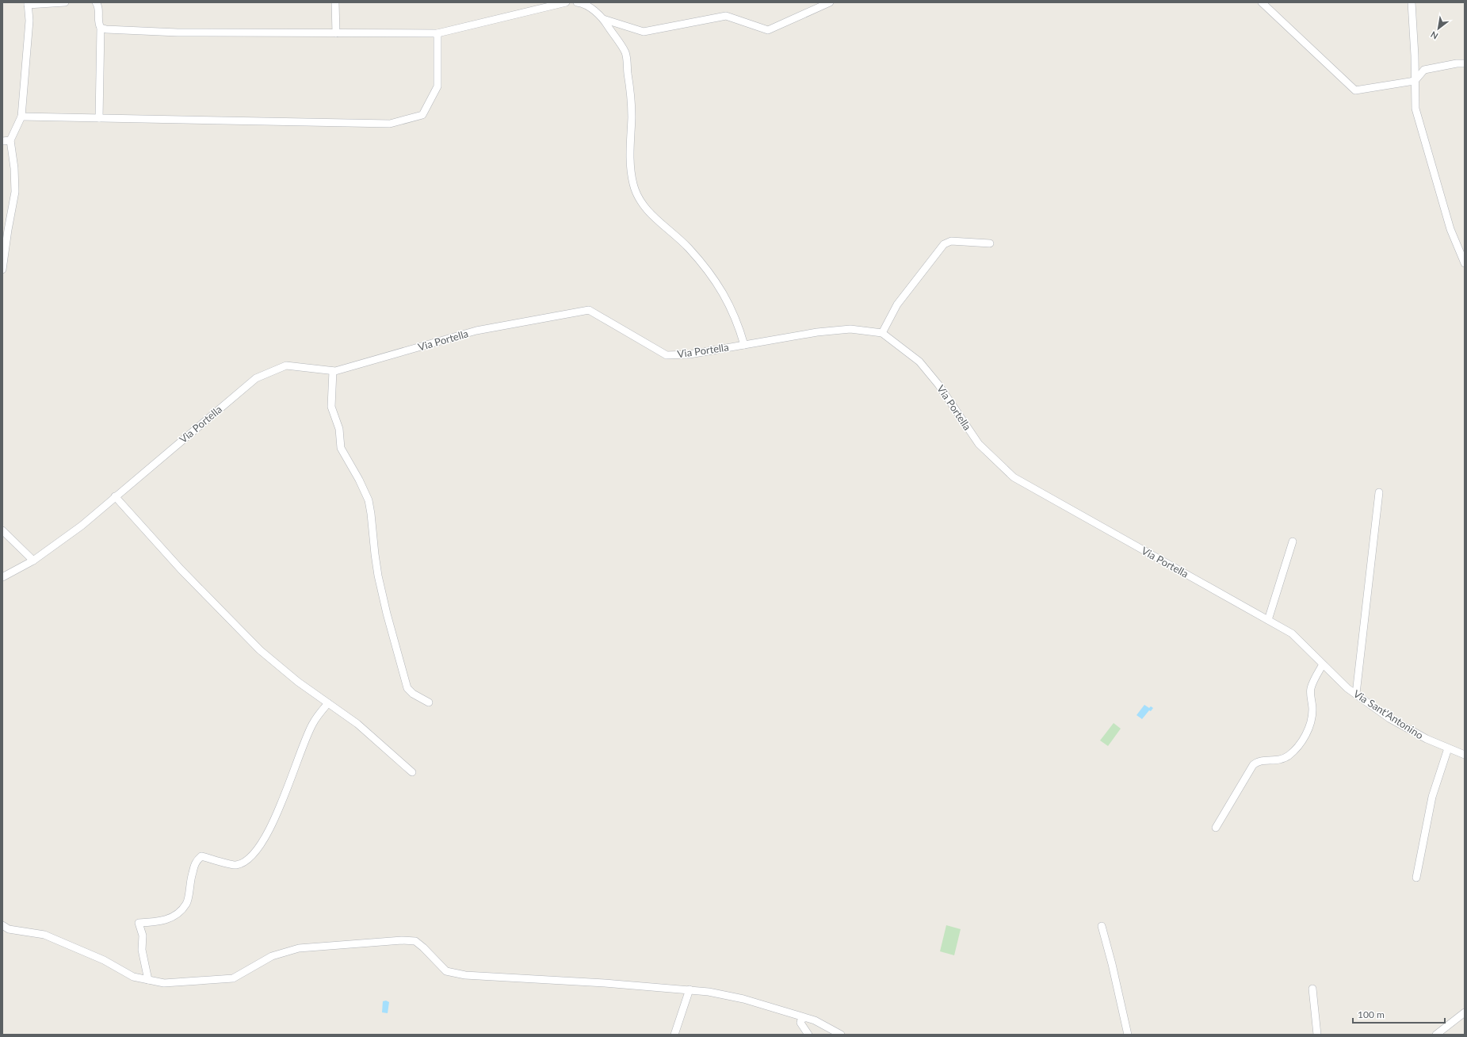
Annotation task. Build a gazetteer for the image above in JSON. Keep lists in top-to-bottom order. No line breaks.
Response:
{"streets":{"street":["Via Portella","Via Sant'Antonino"]},"crossings":[["Via Portella","Via Sant'Antonino"]],"scale_bar":"100 m","north":"bottom left"}
